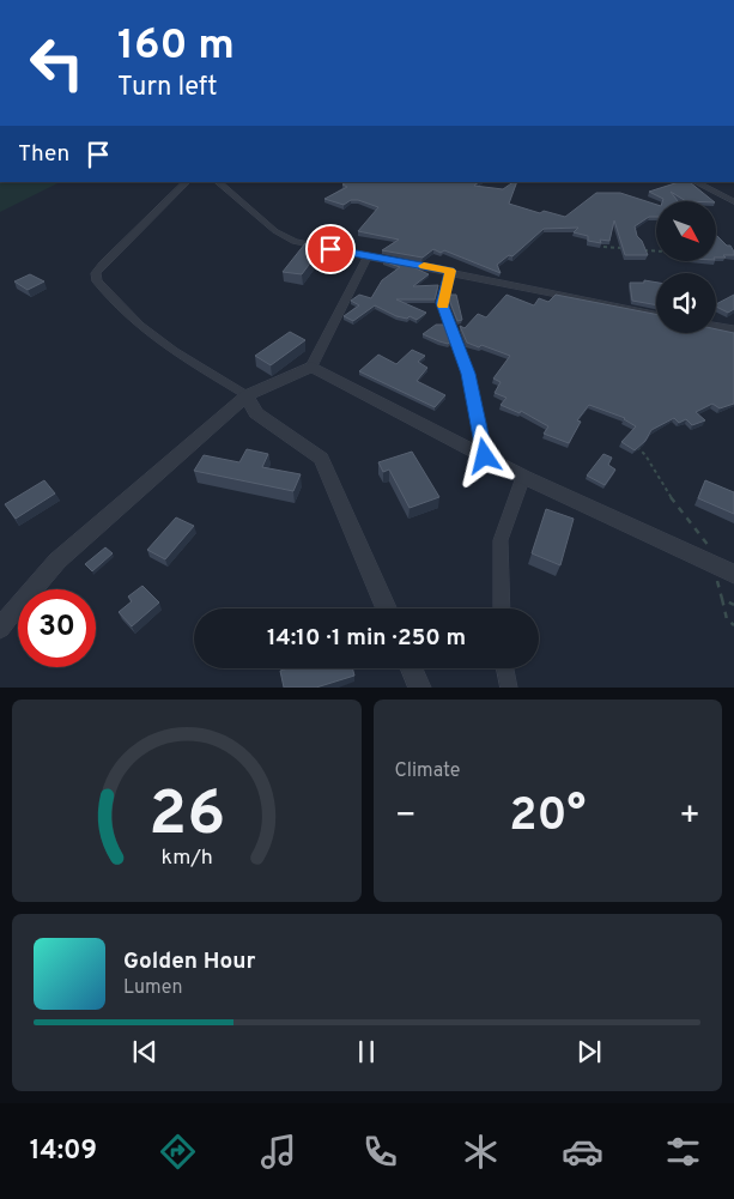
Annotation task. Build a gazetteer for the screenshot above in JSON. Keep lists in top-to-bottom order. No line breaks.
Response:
{"north":"bottom right","page":{"turn":["160 m","Turn left"],"then":"Then","limit":"30","trip":"14:10 · 1 min · 250 m","tile":"Climate","heat":["−","20°","+"],"song":["Golden Hour","Lumen"],"tabs":"14:09","gauge":["26","km/h"]}}
